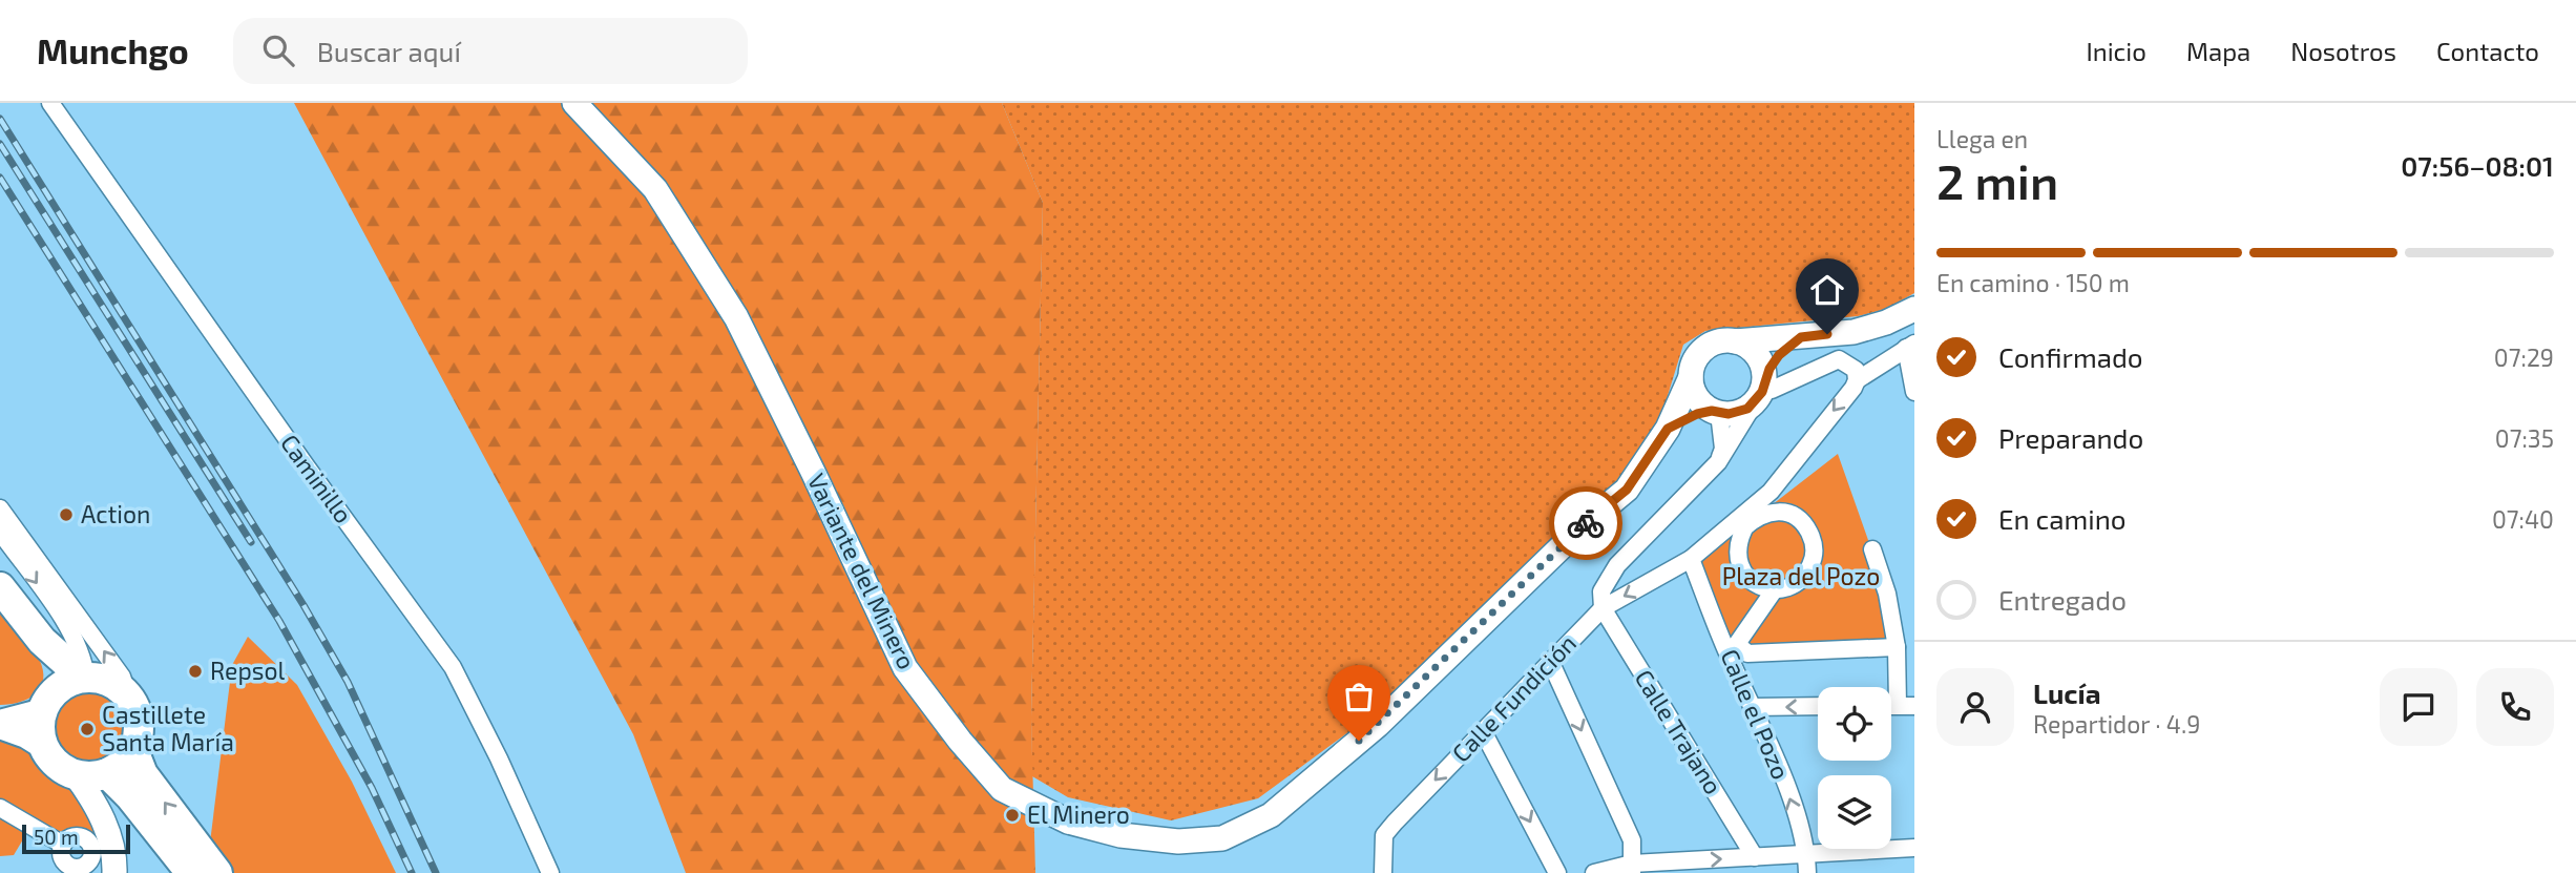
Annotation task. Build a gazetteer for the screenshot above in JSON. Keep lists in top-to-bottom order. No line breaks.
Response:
{"streets":{"street":["Caminillo","Variante del Minero","Calle Fundición","Calle el Pozo","Calle Trajano"]},"crossings":[["Calle Fundición","Calle el Pozo"],["Calle Fundición","Calle Trajano"]],"one_way":["Calle el Pozo"],"parks":["Plaza del Pozo"],"places":["Action","Repsol","Castillete Santa María","El Minero"],"scale_bar":"50 m","page":{"header":"Munchgo","search":"Buscar aquí","nav":["Inicio","Mapa","Nosotros","Contacto"],"heading":["2 min","Llega en","07:56–08:01"],"panel":["Lucía","Repartidor · 4.9"],"bar":"En camino · 150 m","list":[["Confirmado","07:29"],["Preparando","07:35"],["En camino","07:40"],"Entregado"],"scale":"50 m"}}
